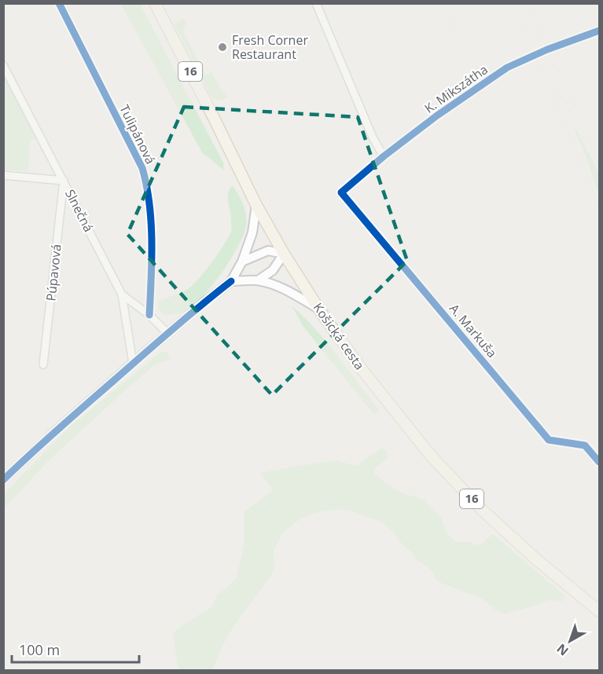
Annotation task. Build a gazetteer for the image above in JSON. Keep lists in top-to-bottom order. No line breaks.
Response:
{"streets":{"main road":["16","Košická cesta"],"street":["K. Mikszátha","Tulipánová","Slnečná","Púpavová","A. Markuša"]},"crossings":[["K. Mikszátha","A. Markuša"],["Slnečná","Púpavová"]],"places":["Fresh Corner Restaurant"],"scale_bar":"100 m","north":"bottom left"}
